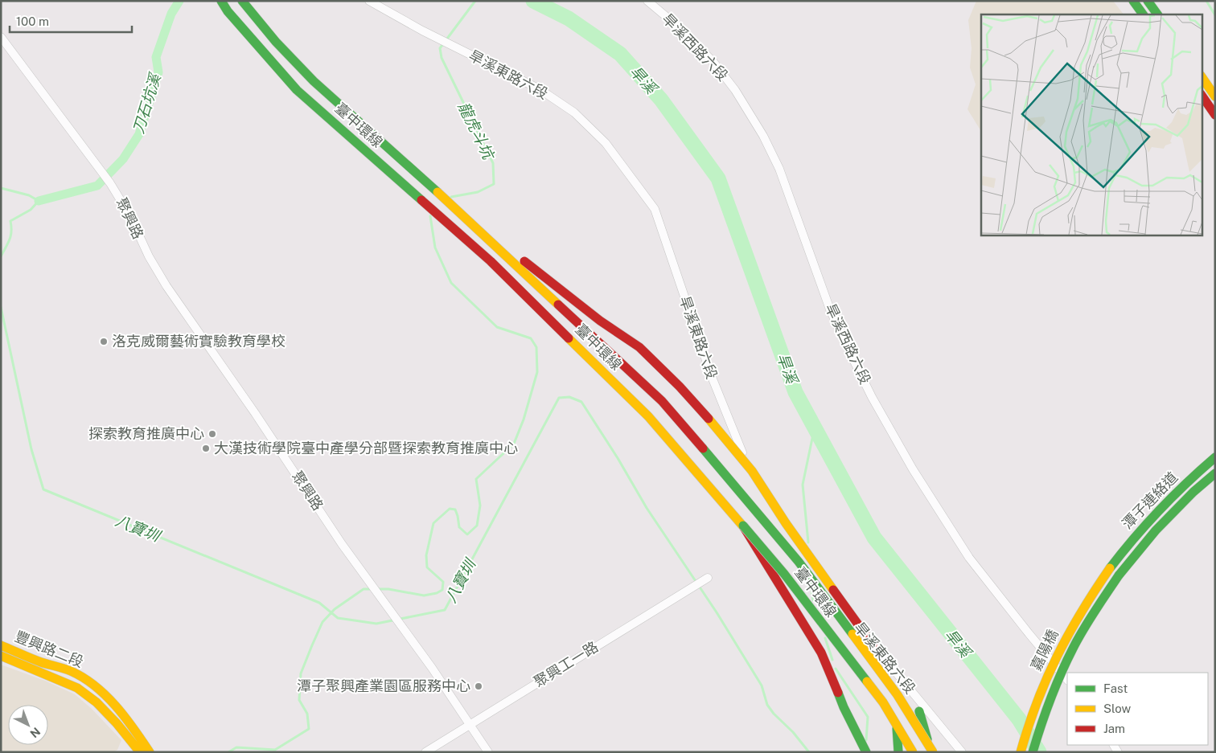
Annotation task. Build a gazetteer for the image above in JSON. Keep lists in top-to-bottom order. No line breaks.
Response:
{"streets":{"main road":["臺中環線","潭子連絡道","豐興路二段","嘉陽橋"],"street":["旱溪西路六段","旱溪東路六段","聚興路","聚興工一路"]},"crossings":[["聚興路","聚興工一路"],["潭子連絡道","嘉陽橋"]],"water":["旱溪","刀石坑溪","龍虎斗坑","八寶圳"],"places":["洛克威爾藝術實驗教育學校","探索教育推廣中心","大漢技術學院臺中產學分部暨探索教育推廣中心","潭子聚興產業園區服務中心"],"legend":["Fast","Slow","Jam"],"scale_bar":"100 m","north":"bottom right"}
